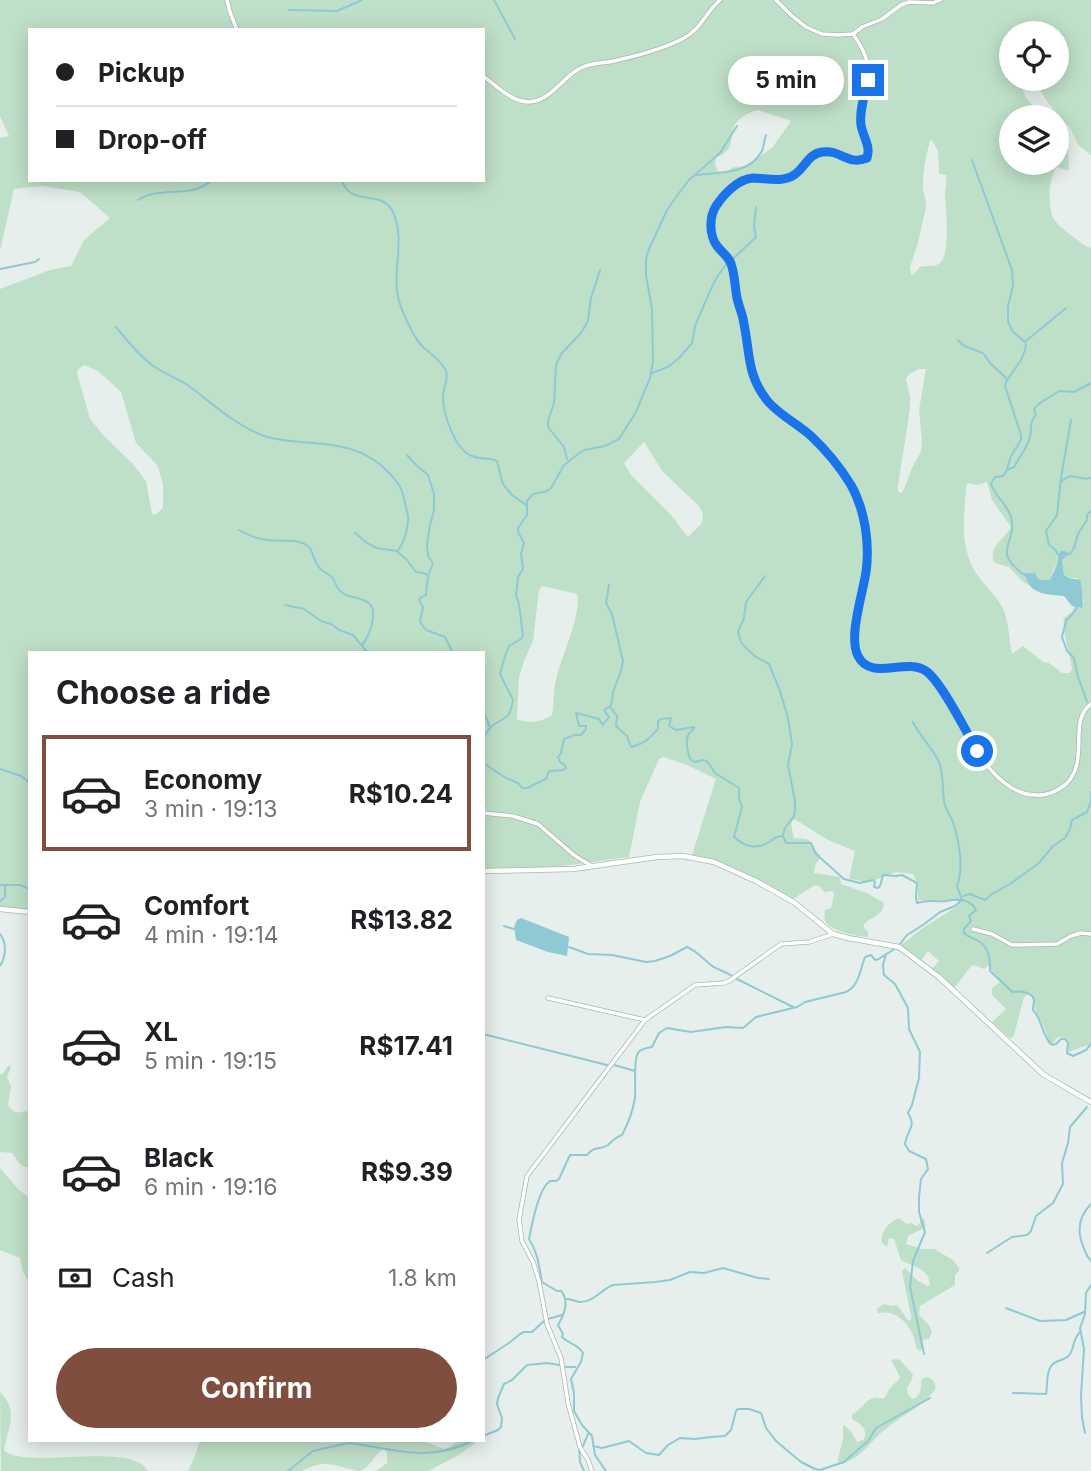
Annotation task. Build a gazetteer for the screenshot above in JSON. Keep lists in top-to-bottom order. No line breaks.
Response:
{"page":{"banner":["Pickup","Drop-off"],"bubble":"5 min","heading":"Choose a ride","list":[{"name":"Economy","note":"3 min · 19:13","value":"R$10.24"},{"name":"Comfort","note":"4 min · 19:14","value":"R$13.82"},{"name":"XL","note":"5 min · 19:15","value":"R$17.41"},{"name":"Black","note":"6 min · 19:16","value":"R$9.39"}],"pay":["Cash","1.8 km"],"buttons":"Confirm"}}
